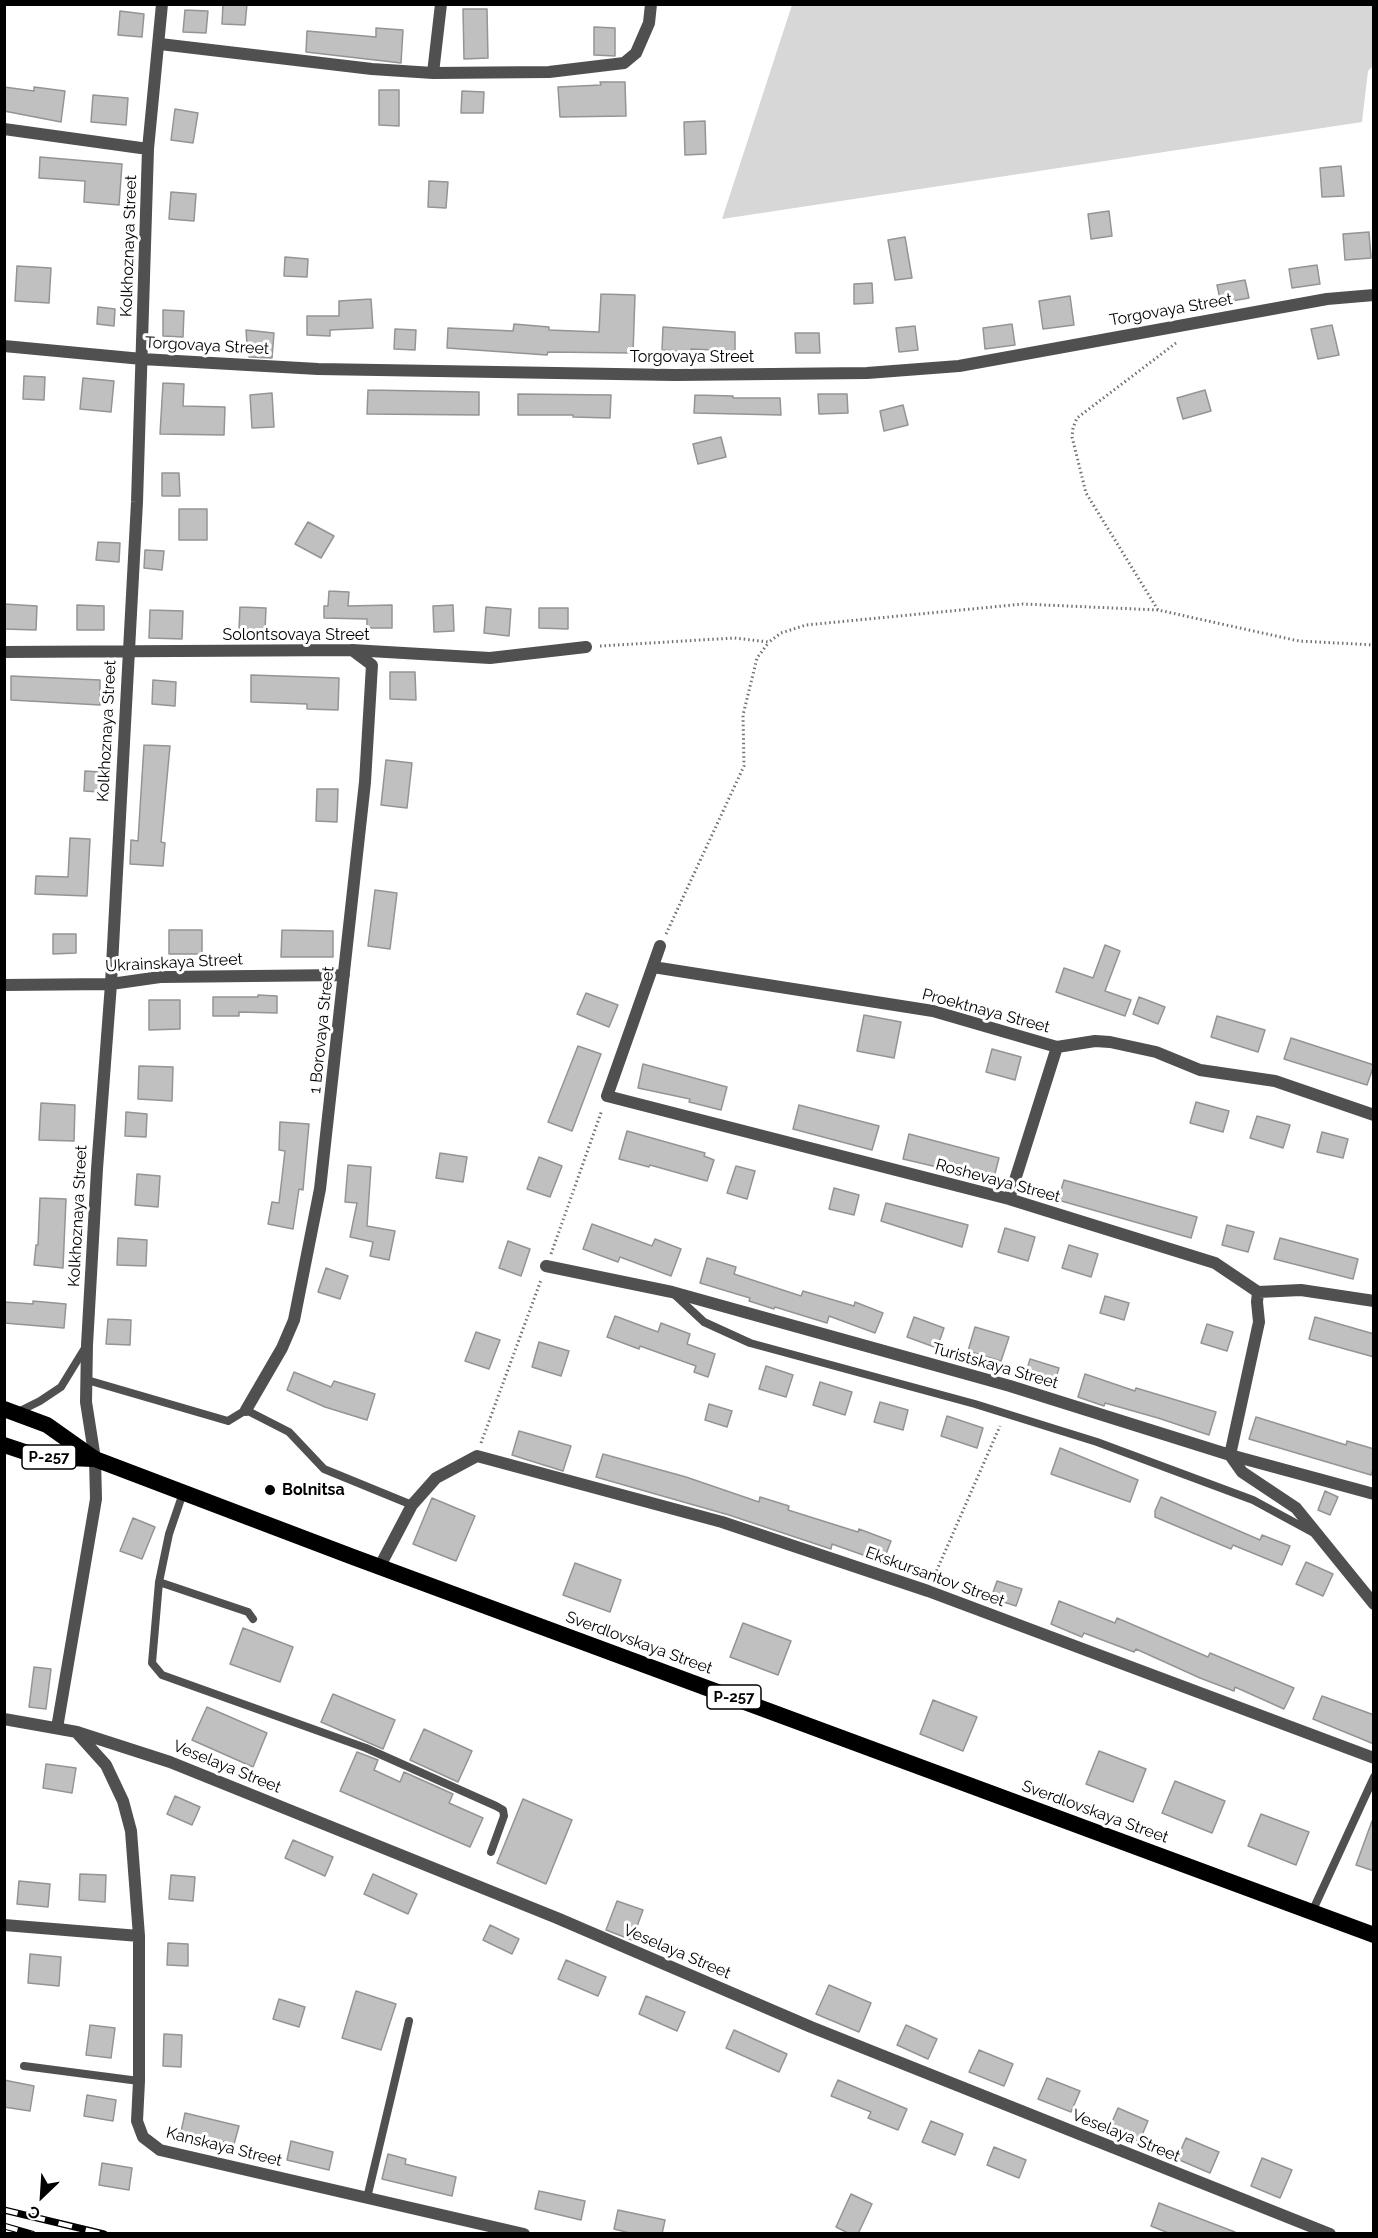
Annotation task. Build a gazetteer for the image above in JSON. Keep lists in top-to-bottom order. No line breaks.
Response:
{"streets":{"highway":["Р-257","Sverdlovskaya Street"],"street":["Kolkhoznaya Street","Torgovaya Street","Solontsovaya Street","Ukrainskaya Street","Proektnaya Street","1 Borovaya Street","Roshevaya Street","Turistskaya Street","Ekskursantov Street","Veselaya Street","Kanskaya Street"]},"crossings":[["Kolkhoznaya Street","Torgovaya Street"],["Kolkhoznaya Street","Solontsovaya Street"],["Kolkhoznaya Street","Ukrainskaya Street"],["Kolkhoznaya Street","Sverdlovskaya Street"],["Kolkhoznaya Street","Veselaya Street"],["Solontsovaya Street","1 Borovaya Street"],["Ukrainskaya Street","1 Borovaya Street"],["Proektnaya Street","Roshevaya Street"],["Veselaya Street","Kanskaya Street"]],"places":["Bolnitsa"],"north":"bottom left"}
